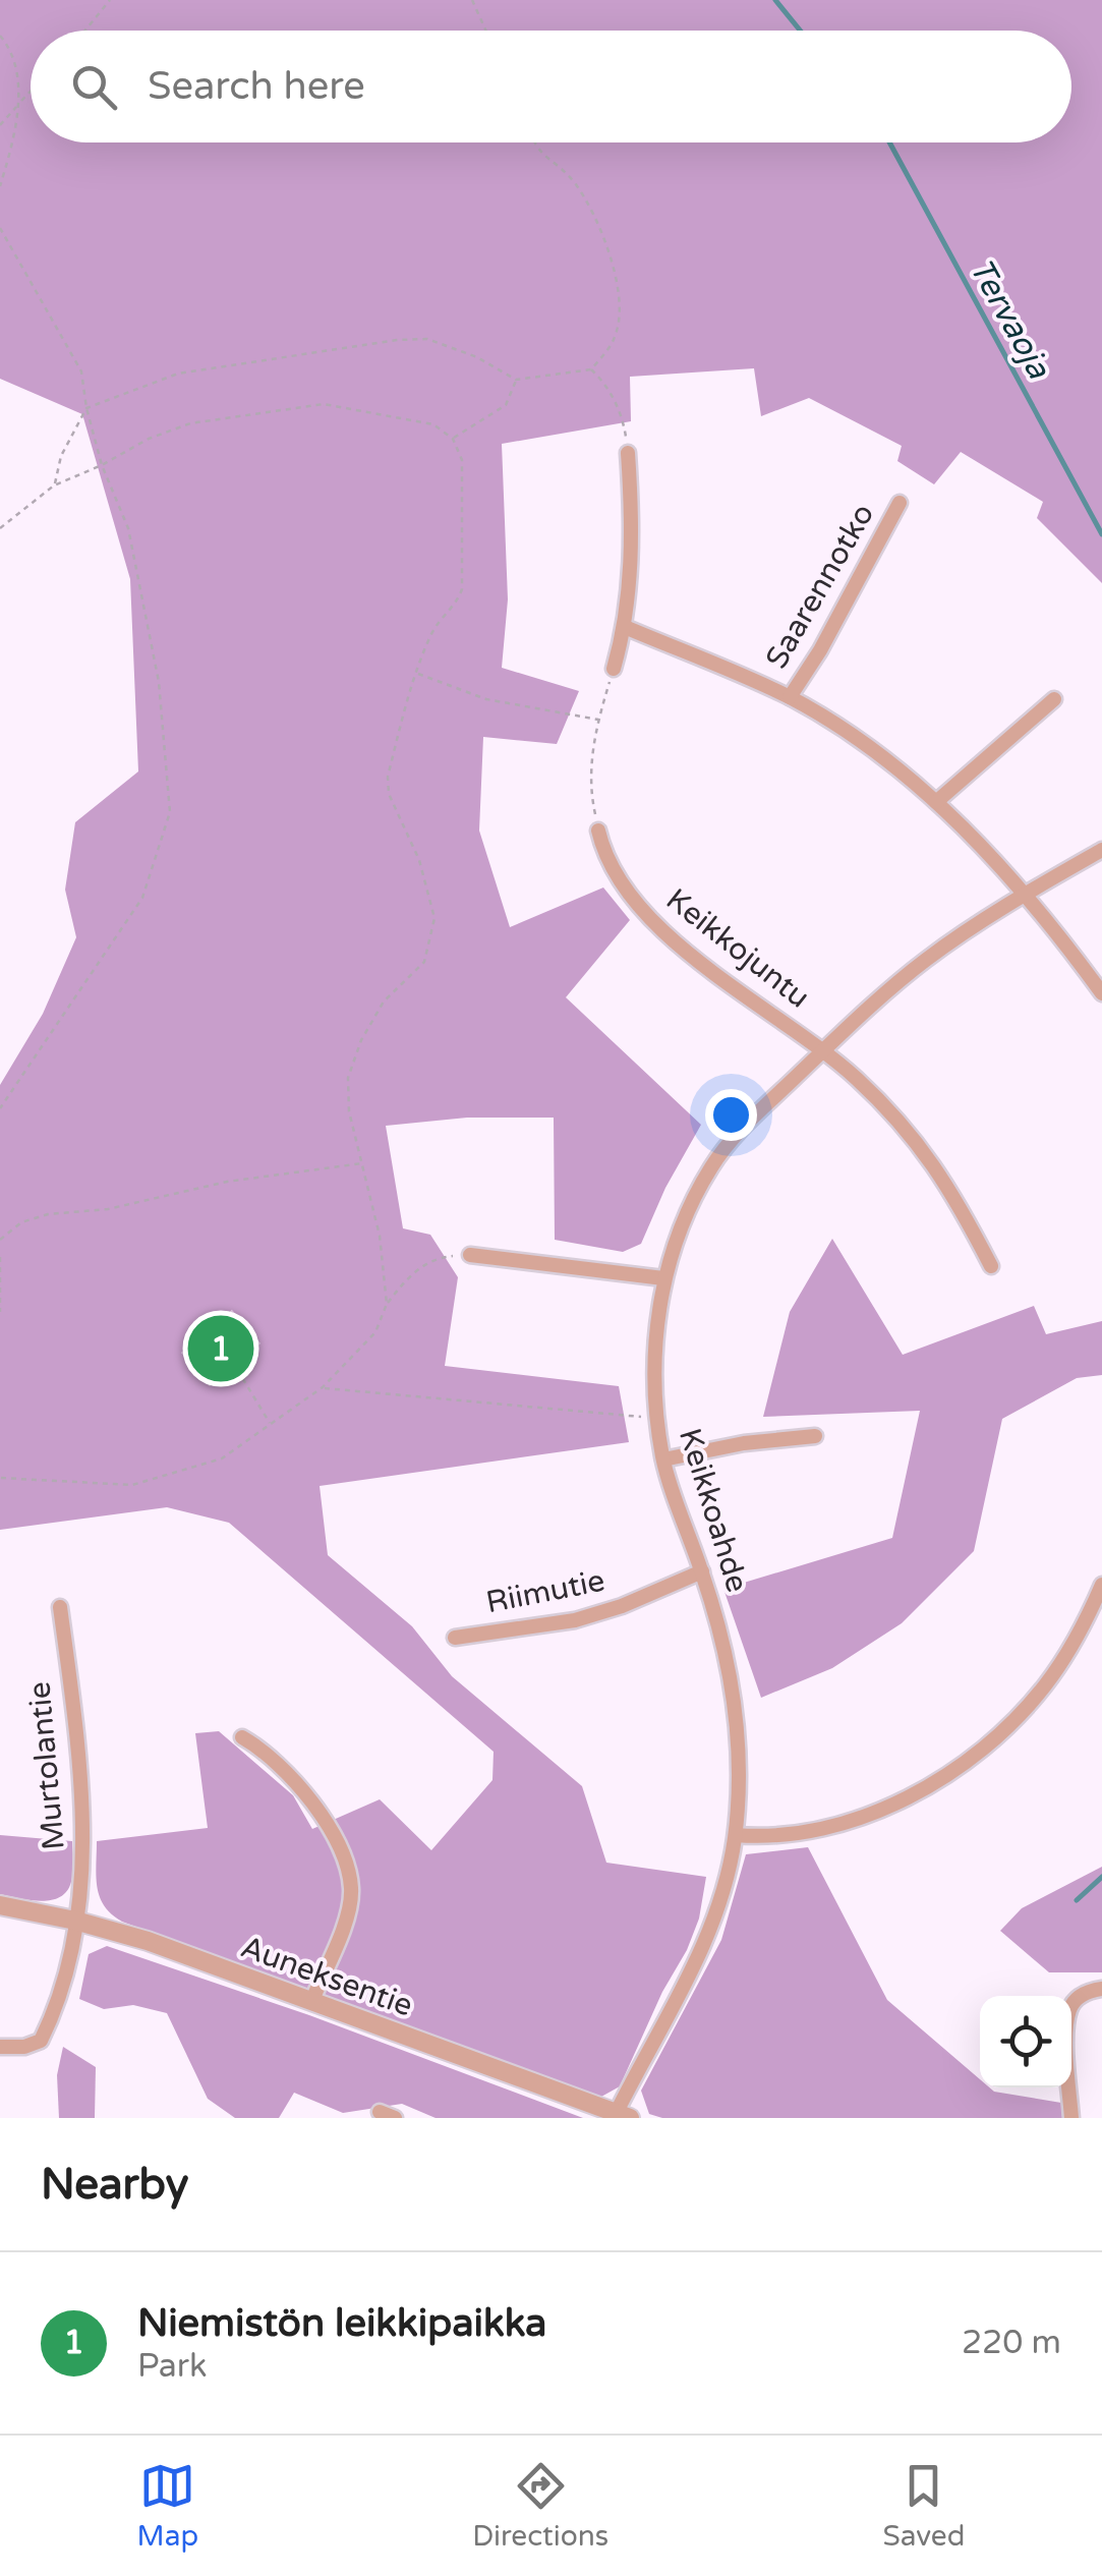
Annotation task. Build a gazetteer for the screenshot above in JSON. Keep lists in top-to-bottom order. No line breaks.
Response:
{"streets":{"street":["Saarennotko","Keikkojuntu","Keikkoahde","Riimutie","Murtolantie","Auneksentie"]},"crossings":[["Keikkojuntu","Keikkoahde"],["Keikkoahde","Riimutie"],["Keikkoahde","Auneksentie"],["Murtolantie","Auneksentie"]],"water":["Tervaoja"],"page":{"search":"Search here","pins":"1","heading":"Nearby","list":[{"mark":"1","name":"Niemistön leikkipaikka","note":"Park","value":"220 m"}],"nav":["Map","Directions","Saved"]}}
